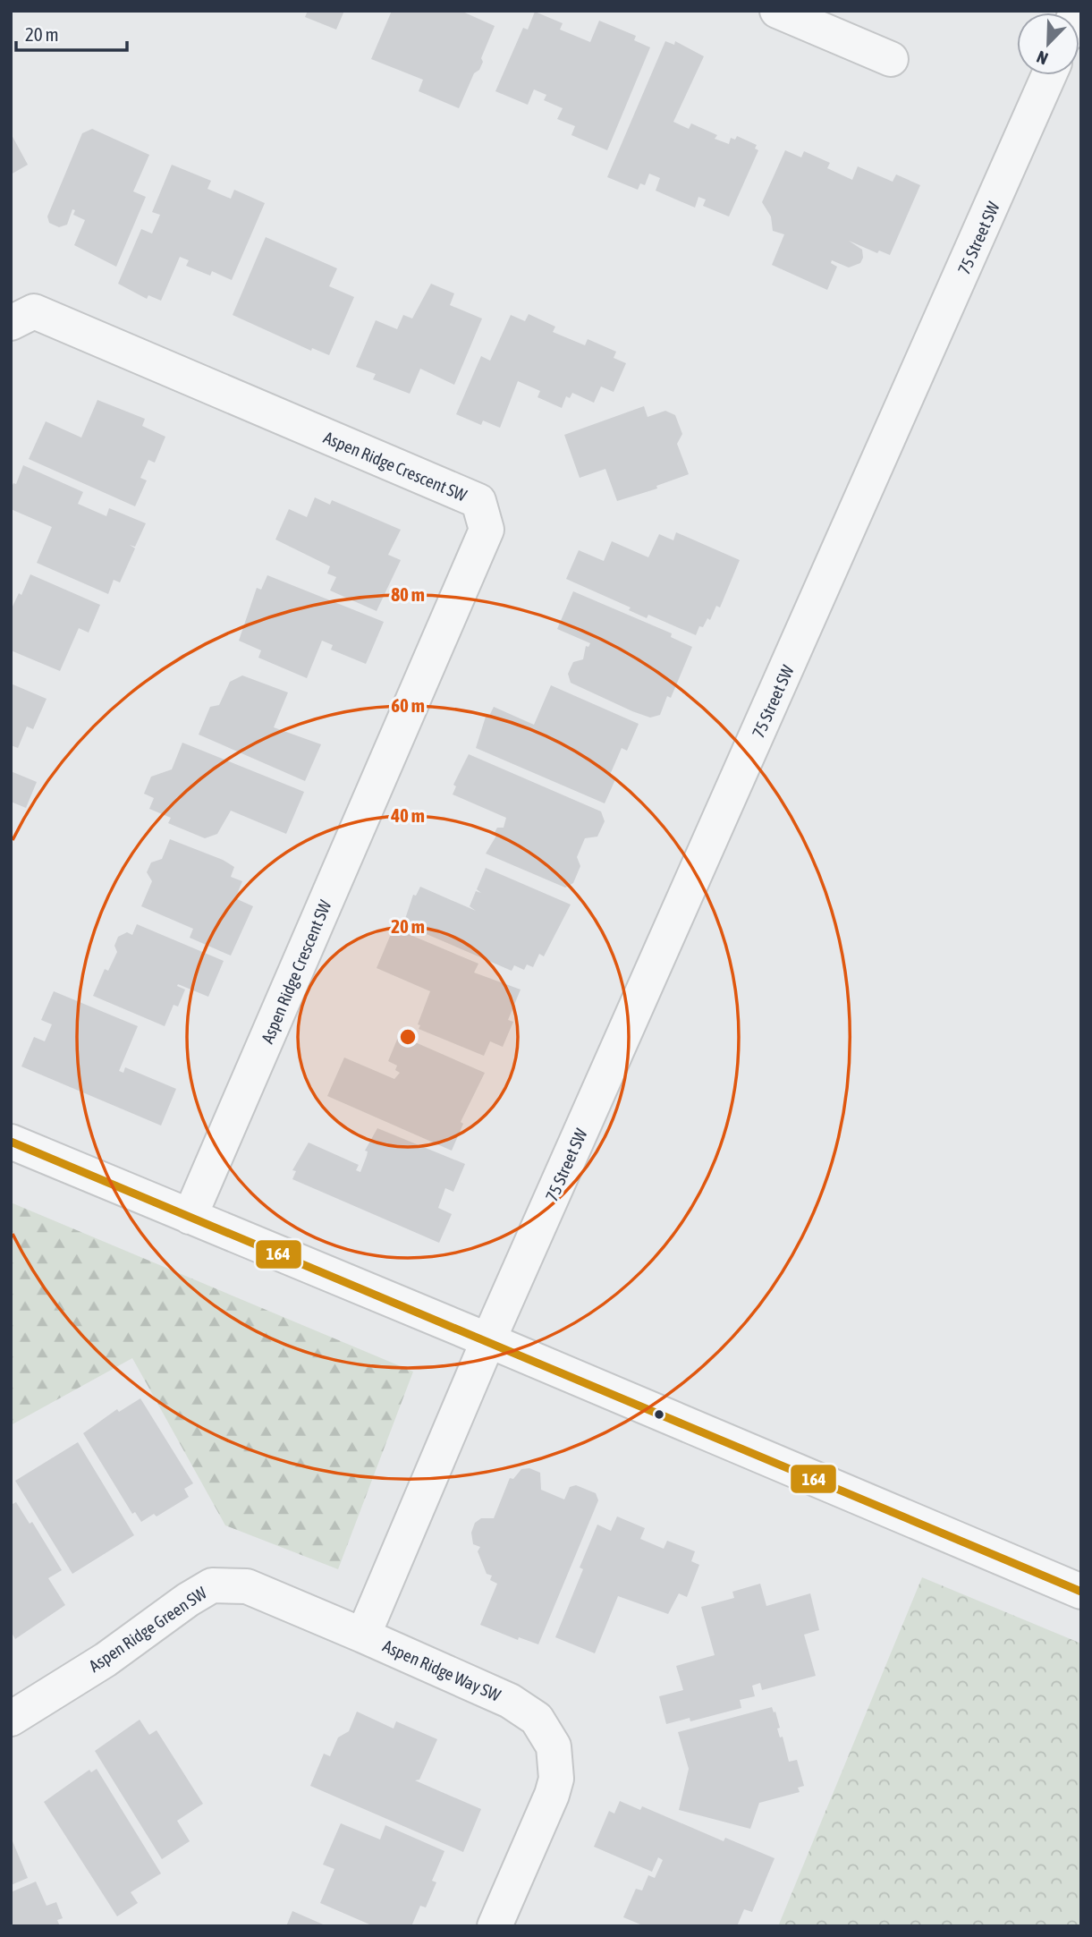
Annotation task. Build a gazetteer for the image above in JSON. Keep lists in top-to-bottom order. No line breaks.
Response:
{"streets":{"street":["75 Street SW","Aspen Ridge Crescent SW","Aspen Ridge Green SW","Aspen Ridge Way SW"]},"crossings":[["75 Street SW","Aspen Ridge Way SW"],["Aspen Ridge Green SW","Aspen Ridge Way SW"]],"lines":["transit line 164"],"scale_bar":"20 m","north":"bottom left","rings":["80 m","60 m","40 m","20 m"]}
